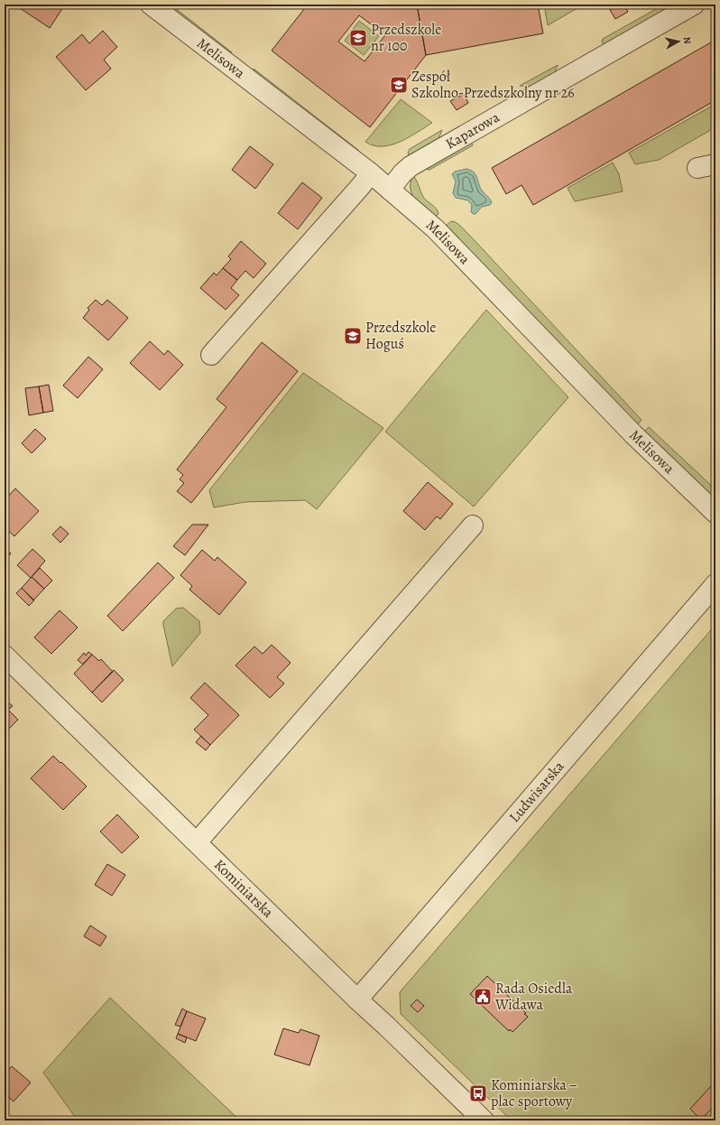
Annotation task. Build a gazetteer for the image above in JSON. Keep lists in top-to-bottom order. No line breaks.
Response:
{"streets":{"street":["Melisowa","Kaparowa","Ludwisarska","Kominiarska"]},"crossings":[["Melisowa","Kaparowa"],["Ludwisarska","Kominiarska"]],"places":{"school or university":["Przedszkole nr 100","Zespół Szkolno-Przedszkolny nr 26","Przedszkole Hoguś"],"public building":["Rada Osiedla Widawa"],"bus stop":["Kominiarska – plac sportowy"]},"north":"right"}
